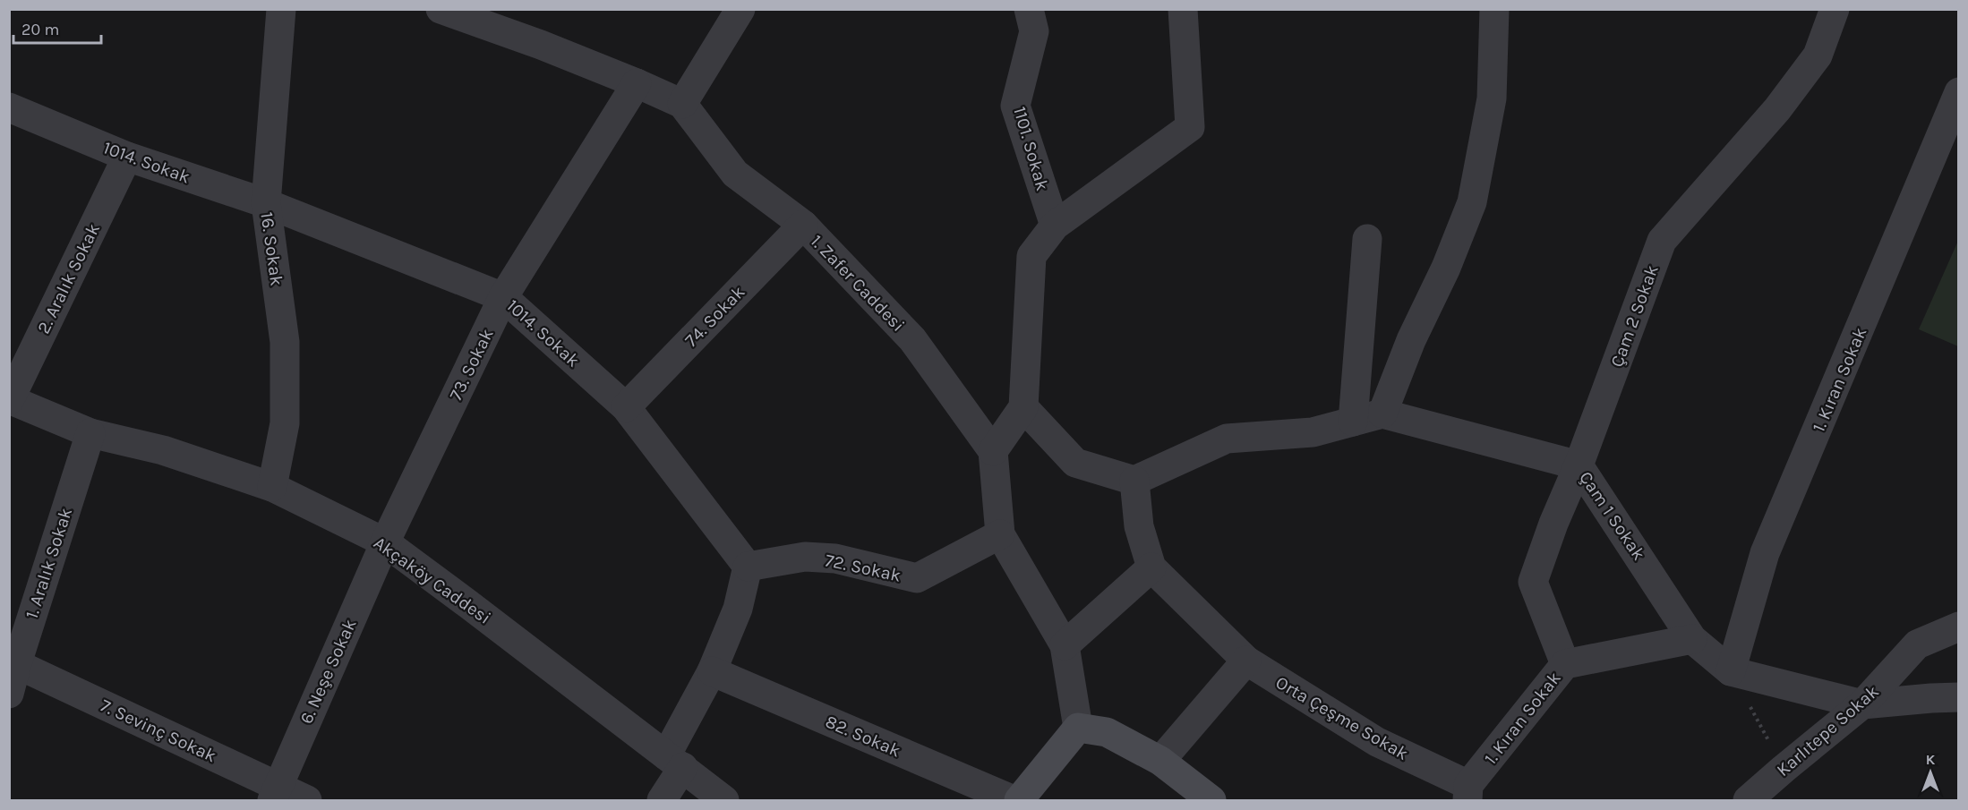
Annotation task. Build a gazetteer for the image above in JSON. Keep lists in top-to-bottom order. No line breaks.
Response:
{"streets":{"street":["1101. Sokak","1014. Sokak","16. Sokak","2. Aralık Sokak","1. Zafer Caddesi","74. Sokak","Çam 2 Sokak","73. Sokak","1. Kıran Sokak","Çam 1 Sokak","1. Aralık Sokak","72. Sokak","Akçaköy Caddesi","6. Neşe Sokak","Orta Çeşme Sokak","7. Sevinç Sokak","Karlıtepe Sokak","82. Sokak"]},"crossings":[["1014. Sokak","16. Sokak"],["1014. Sokak","2. Aralık Sokak"],["1014. Sokak","74. Sokak"],["1014. Sokak","73. Sokak"],["1014. Sokak","72. Sokak"],["16. Sokak","Akçaköy Caddesi"],["2. Aralık Sokak","Akçaköy Caddesi"],["1. Zafer Caddesi","74. Sokak"],["1. Zafer Caddesi","73. Sokak"],["Çam 2 Sokak","1. Kıran Sokak"],["Çam 2 Sokak","Çam 1 Sokak"],["73. Sokak","Akçaköy Caddesi"],["73. Sokak","6. Neşe Sokak"],["1. Kıran Sokak","Çam 1 Sokak"],["1. Kıran Sokak","Orta Çeşme Sokak"],["Çam 1 Sokak","Karlıtepe Sokak"],["1. Aralık Sokak","Akçaköy Caddesi"],["1. Aralık Sokak","7. Sevinç Sokak"],["Akçaköy Caddesi","6. Neşe Sokak"],["6. Neşe Sokak","7. Sevinç Sokak"]],"scale_bar":"20 m","north":"top"}
